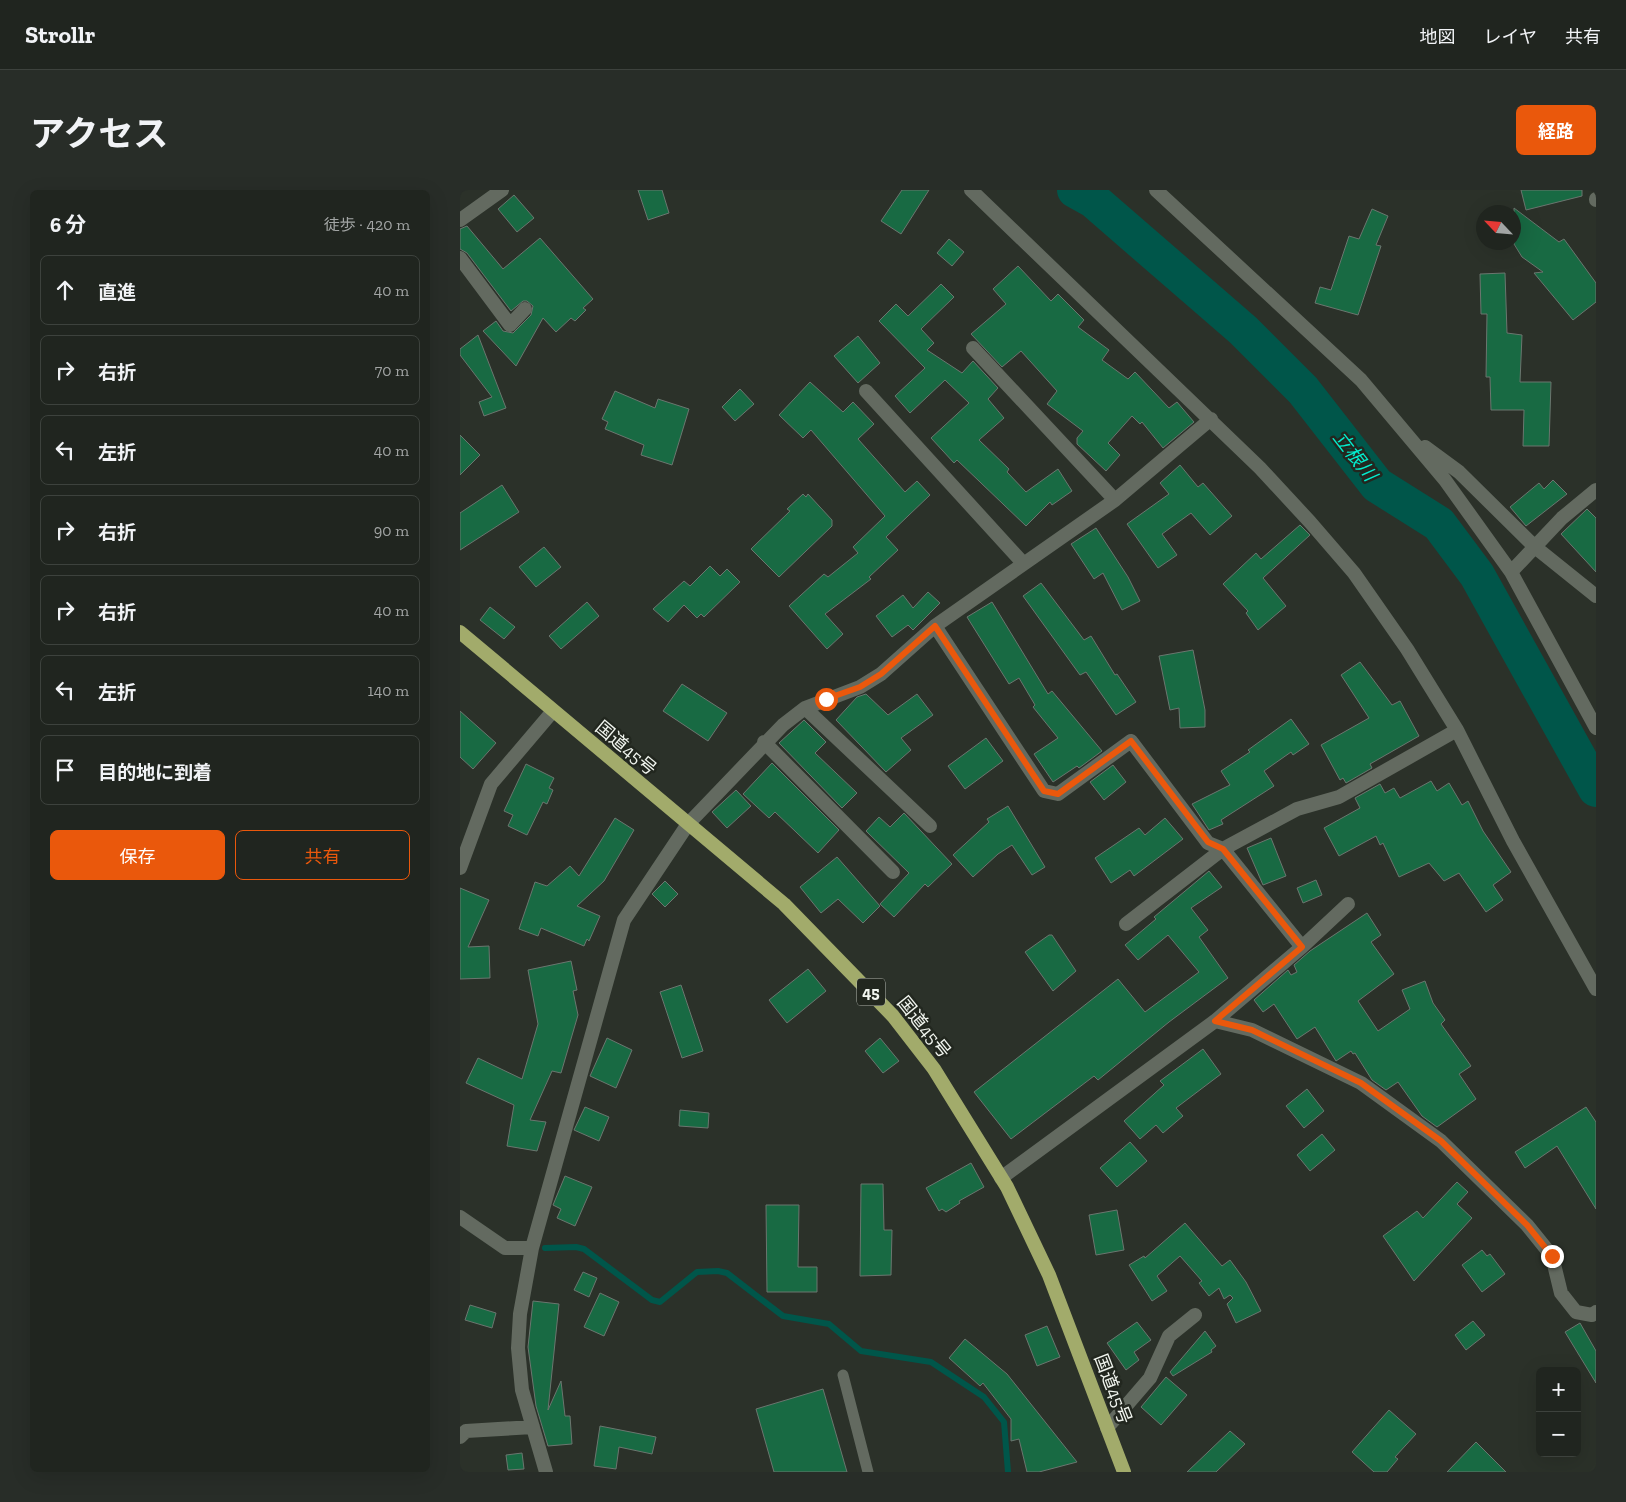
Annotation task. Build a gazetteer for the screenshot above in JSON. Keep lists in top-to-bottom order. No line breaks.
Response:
{"streets":{"highway":["国道45号","45"]},"water":["立根川"],"north":"top left","page":{"header":"Strollr","nav":["地図","レイヤ","共有"],"title":"アクセス","buttons":["経路",["保存","共有"]],"heading":["6 分","徒歩 · 420 m"],"list":[["直進","40 m"],["右折","70 m"],["左折","40 m"],["右折","90 m"],["右折","40 m"],["左折","140 m"],"目的地に到着"],"map_buttons":["+","−"]}}
